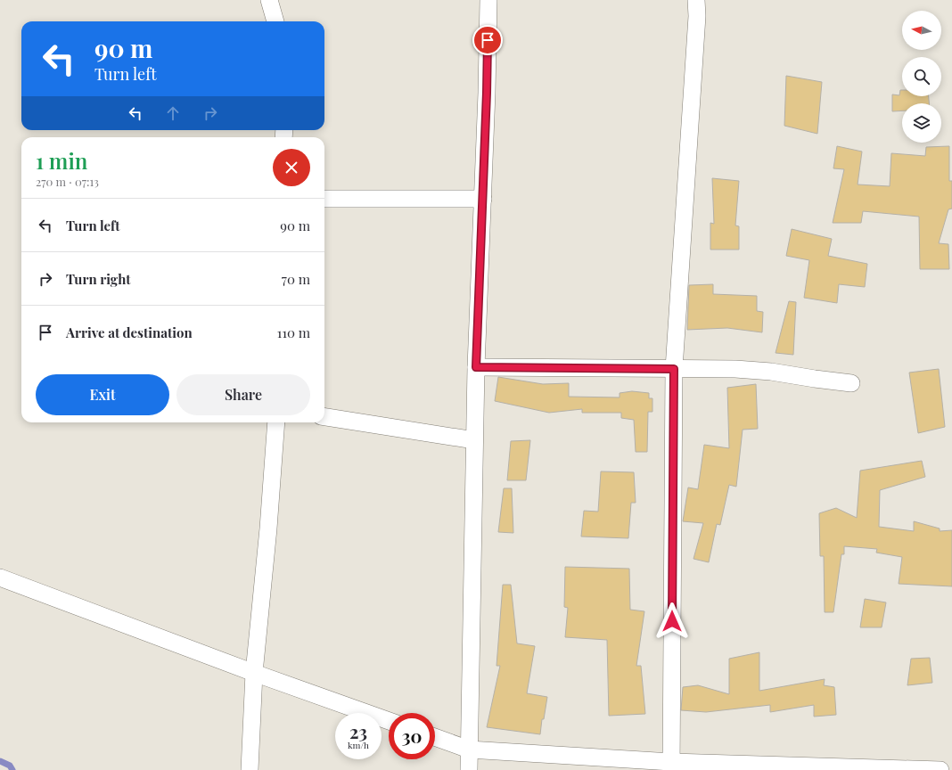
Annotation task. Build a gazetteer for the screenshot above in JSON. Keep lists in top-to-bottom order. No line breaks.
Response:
{"north":"left","page":{"turn":["90 m","Turn left"],"heading":["1 min","270 m · 07:13"],"list":[{"name":"Turn left","value":"90 m"},{"name":"Turn right","value":"70 m"},{"name":"Arrive at destination","value":"110 m"}],"buttons":["Exit","Share"],"speed":"23 km/h","limit":"30"}}
